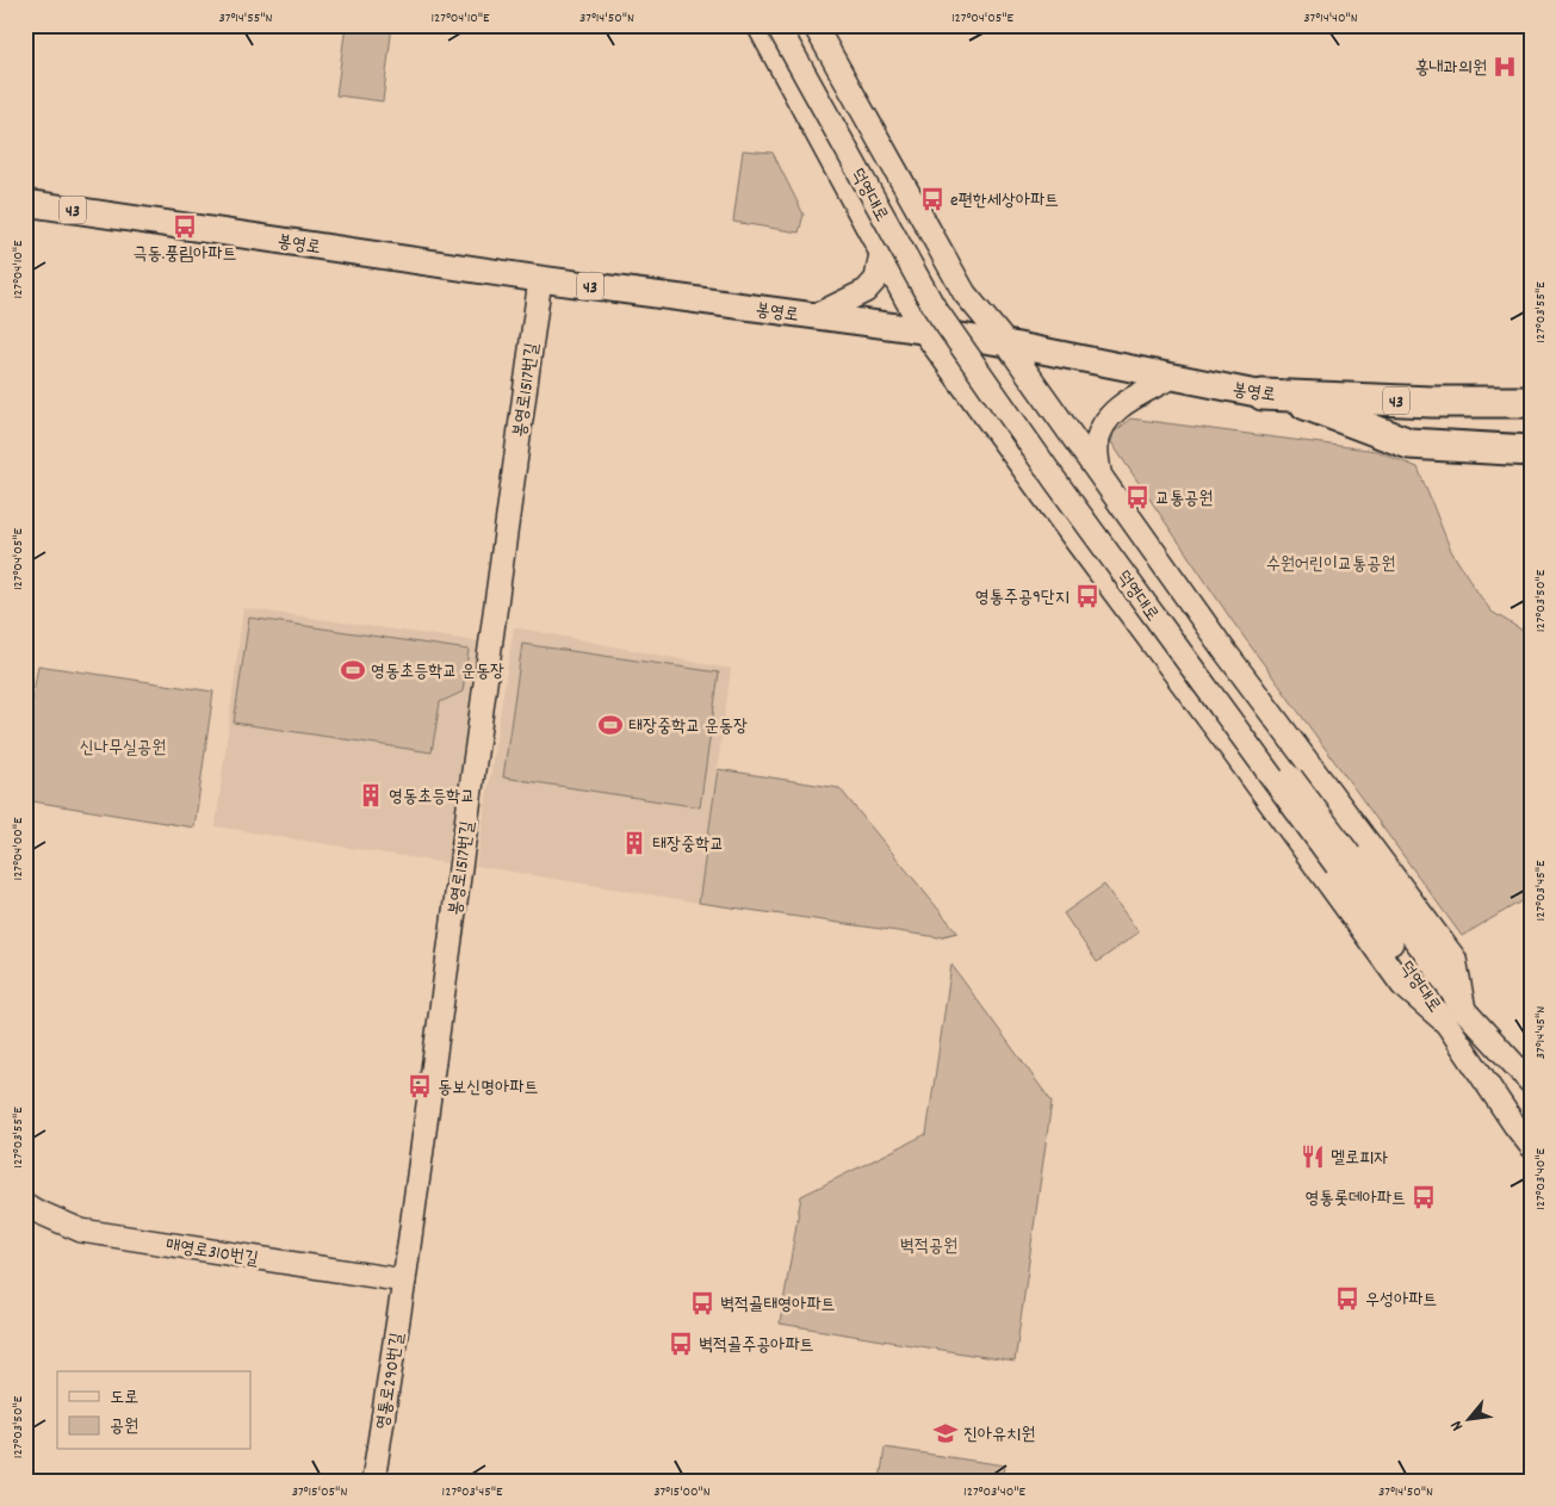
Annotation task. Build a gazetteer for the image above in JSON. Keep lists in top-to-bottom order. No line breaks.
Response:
{"streets":{"highway":["43","봉영로"],"main road":["덕영대로","봉영로1517번길","매영로310번길","영통로290번길"]},"crossings":[["봉영로","봉영로1517번길"],["봉영로1517번길","매영로310번길"],["봉영로1517번길","영통로290번길"],["매영로310번길","영통로290번길"]],"parks":["수원어린이교통공원","신나무실공원","벽적공원"],"places":{"hospital":["홍내과의원"],"bus stop":["e편한세상아파트","극동.풍림아파트","교통공원","영통주공9단지","동보신명아파트","영통롯데아파트","우성아파트","벽적골태영아파트","벽적골주공아파트"],"sports":["영동초등학교 운동장","태장중학교 운동장"],"building":["영동초등학교","태장중학교"],"restaurant":["멜로피자"],"school or university":["진아유치원"]},"legend":["도로","공원"],"north":"bottom left","coordinates":["37°14'55\"N","127°04'10\"E","37°14'50\"N","127°04'05\"E","37°14'40\"N","127°03'55\"E","127°03'50\"E","127°04'00\"E","127°03'45\"E","37°14'45\"N","127°03'40\"E","37°15'05\"N","37°15'00\"N"]}
